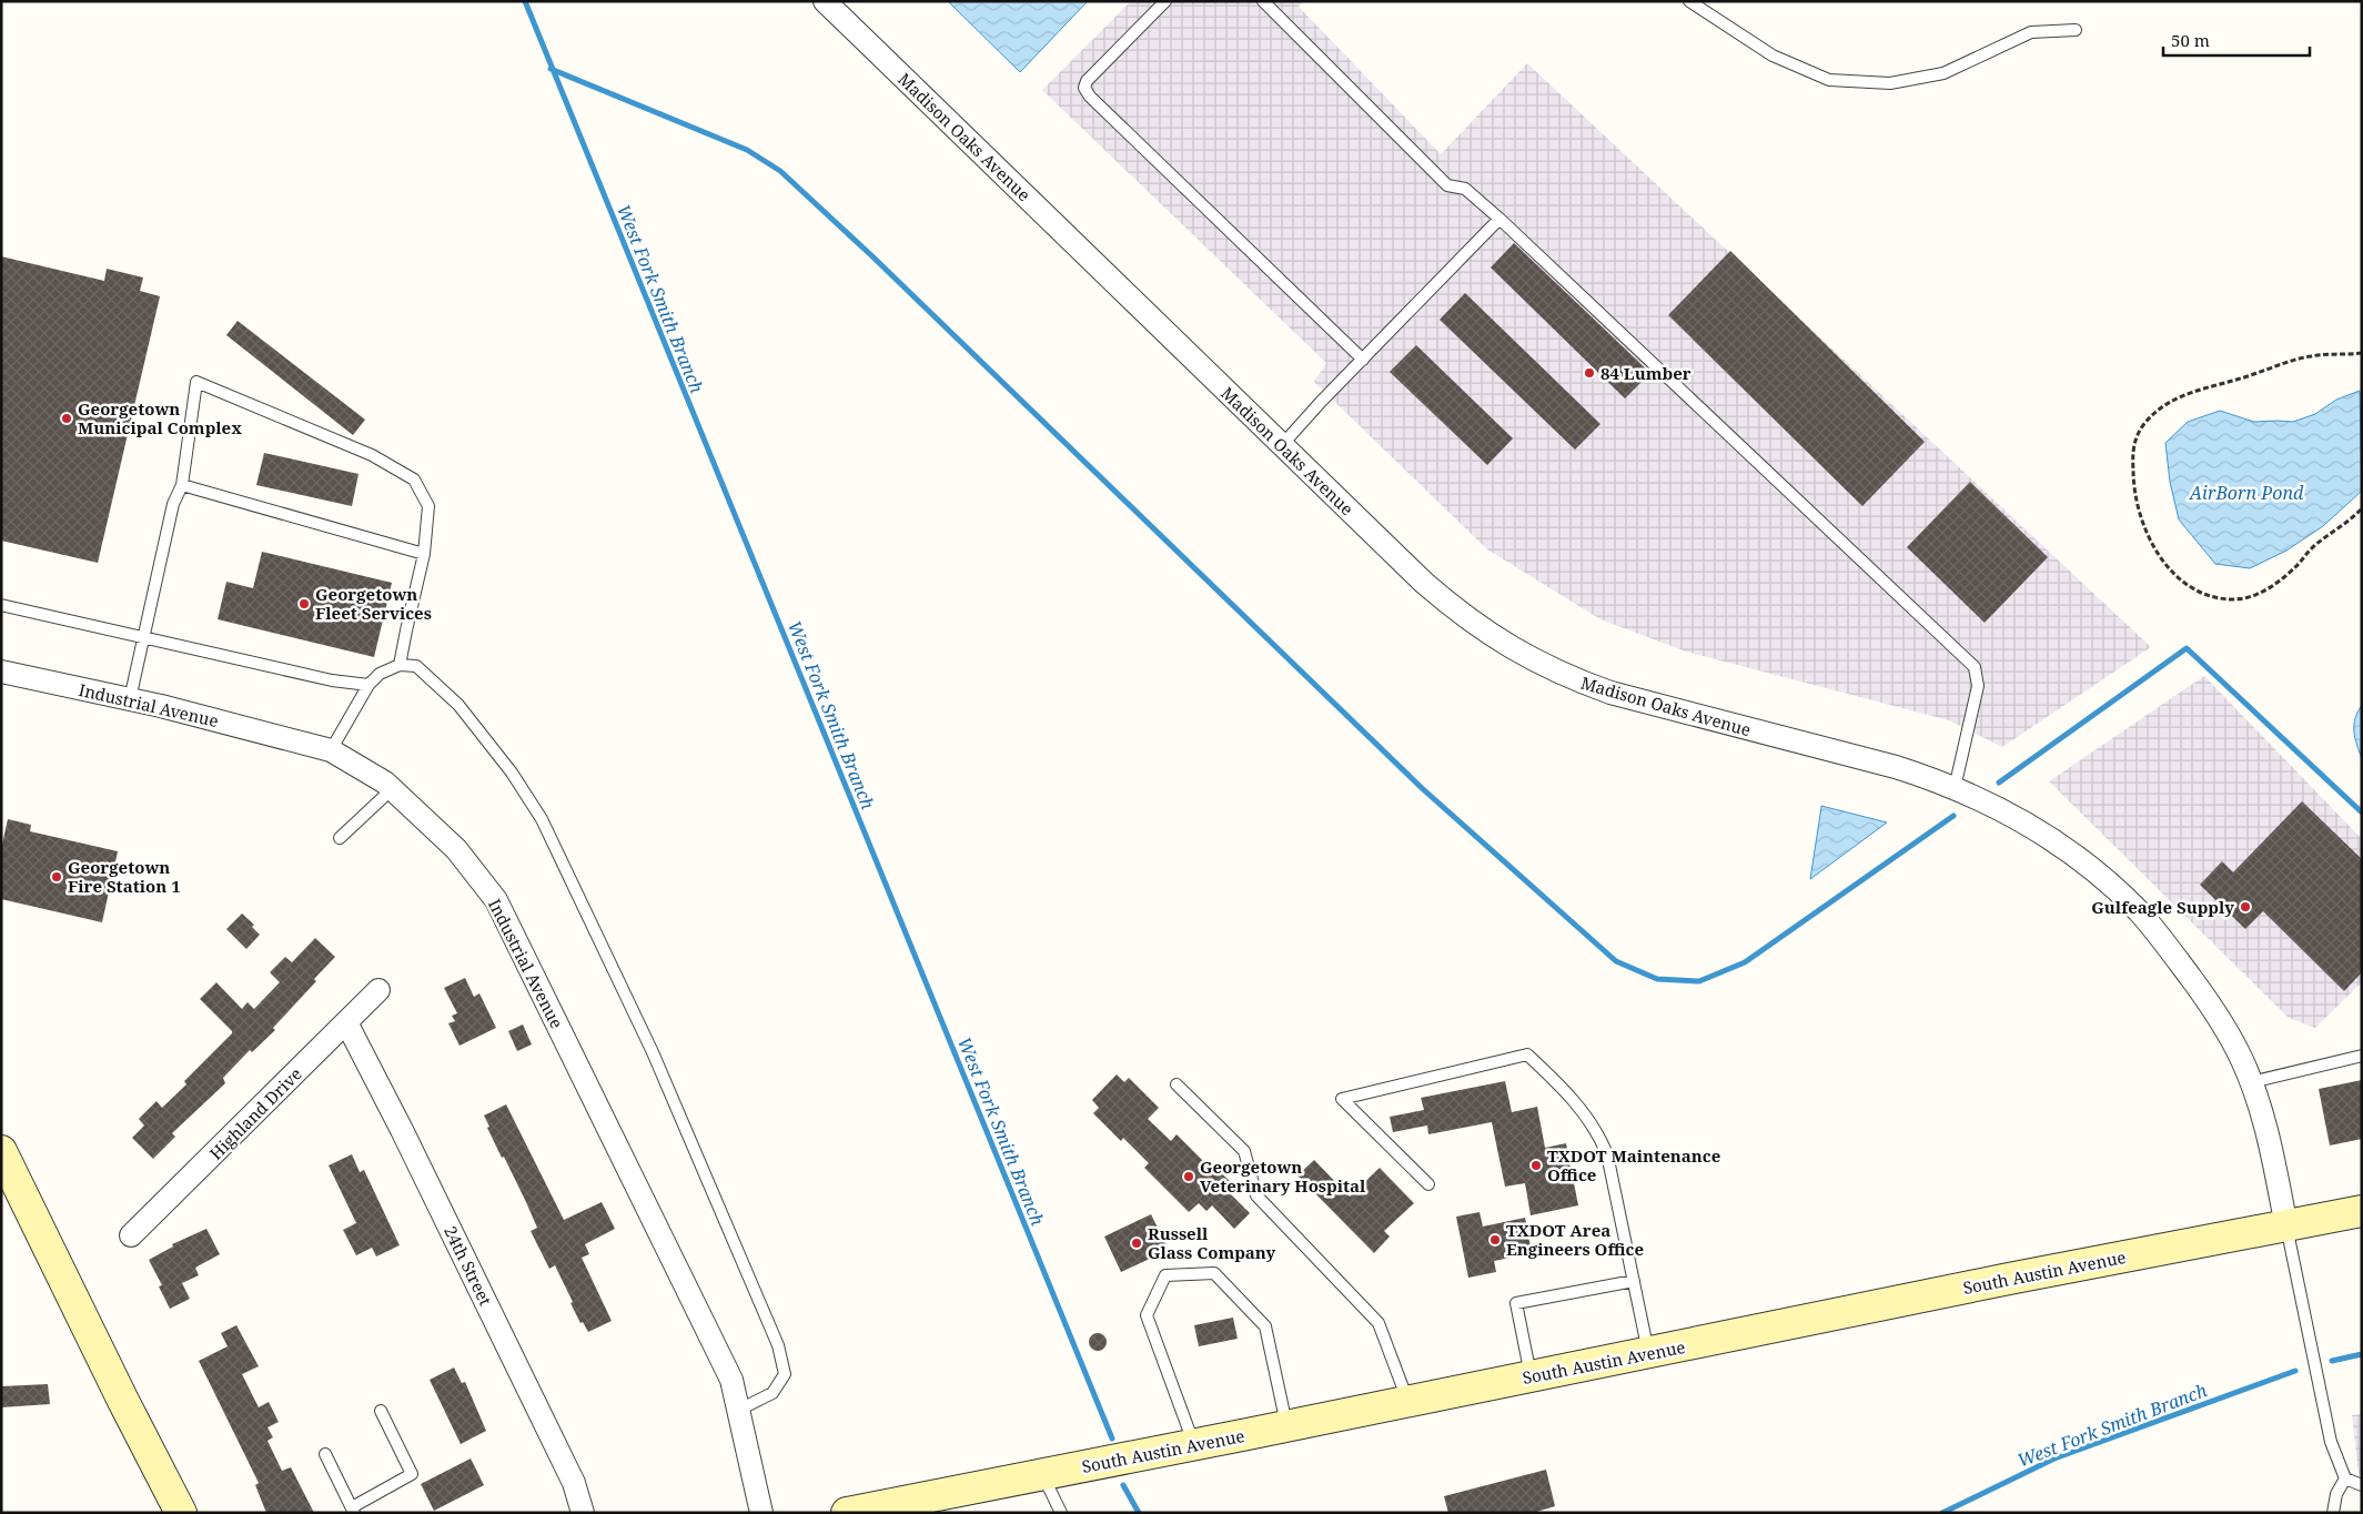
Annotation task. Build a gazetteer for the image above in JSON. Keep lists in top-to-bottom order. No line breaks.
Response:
{"streets":{"main road":["South Austin Avenue"],"street":["Madison Oaks Avenue","Industrial Avenue","Highland Drive","24th Street"]},"crossings":[["Madison Oaks Avenue","South Austin Avenue"],["Highland Drive","24th Street"]],"water":["West Fork Smith Branch","AirBorn Pond"],"places":["84 Lumber","Georgetown Municipal Complex","Georgetown Fleet Services","Georgetown Fire Station 1","Gulfeagle Supply","TXDOT Maintenance Office","Georgetown Veterinary Hospital","TXDOT Area Engineers Office","Russell Glass Company"],"scale_bar":"50 m"}
